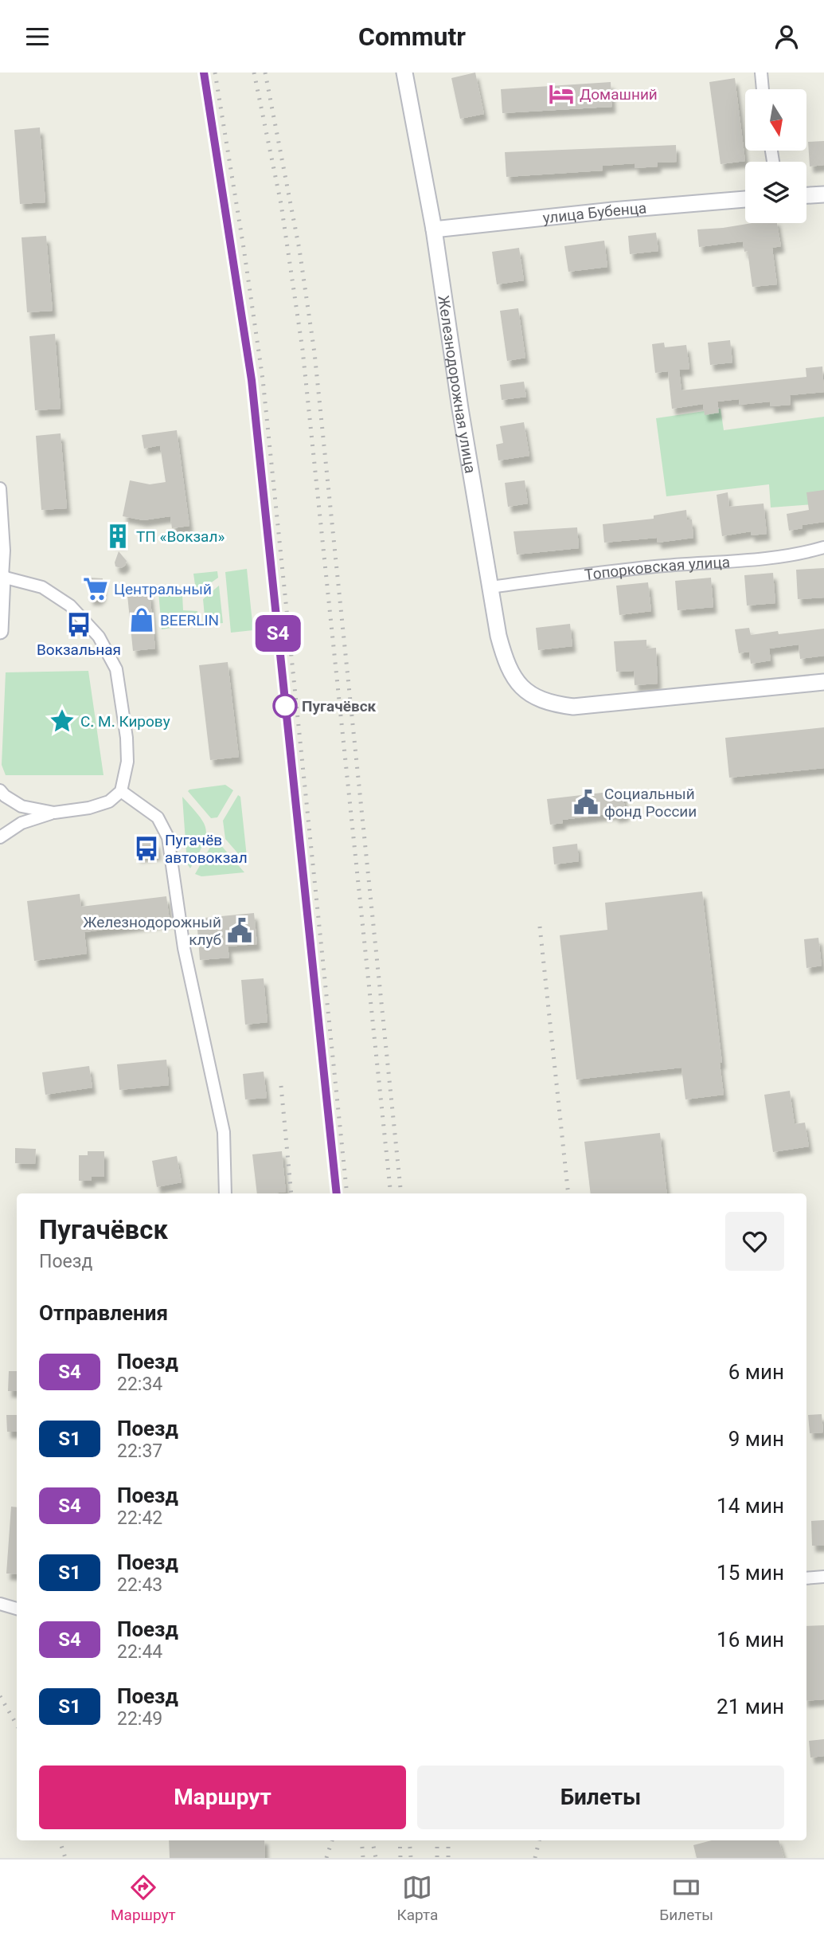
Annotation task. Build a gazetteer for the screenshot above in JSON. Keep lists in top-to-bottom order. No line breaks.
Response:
{"streets":{"street":["улица Бубенца","Железнодорожная улица","Топорковская улица"]},"crossings":[["улица Бубенца","Железнодорожная улица"],["Железнодорожная улица","Топорковская улица"]],"places":{"hotel":["Домашний"],"building":["ТП «Вокзал»"],"supermarket":["Центральный"],"shop":["BEERLIN"],"bus stop":["Вокзальная","Пугачёв автовокзал"],"other":["Пугачёвск"],"place":["С. М. Кирову"],"public building":["Социальный фонд России","Железнодорожный клуб"]},"north":"bottom","page":{"header":"Commutr","on_map":"S4","heading":[["Пугачёвск","Поезд"],"Отправления"],"list":[{"mark":"S4","name":"Поезд","note":"22:34","value":"6 мин"},{"mark":"S1","name":"Поезд","note":"22:37","value":"9 мин"},{"mark":"S4","name":"Поезд","note":"22:42","value":"14 мин"},{"mark":"S1","name":"Поезд","note":"22:43","value":"15 мин"},{"mark":"S4","name":"Поезд","note":"22:44","value":"16 мин"},{"mark":"S1","name":"Поезд","note":"22:49","value":"21 мин"}],"buttons":["Маршрут","Билеты"],"tabs":["Маршрут","Карта","Билеты"]}}
